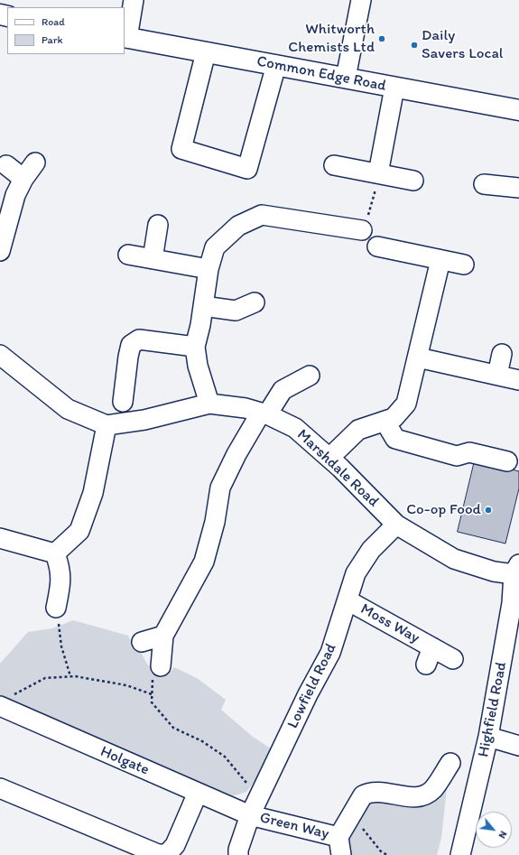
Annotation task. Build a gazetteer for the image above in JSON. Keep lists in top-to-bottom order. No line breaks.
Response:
{"streets":{"main road":["Common Edge Road"],"street":["Marshdale Road","Moss Way","Lowfield Road","Highfield Road","Holgate","Green Way"]},"crossings":[["Marshdale Road","Lowfield Road"],["Marshdale Road","Highfield Road"],["Moss Way","Lowfield Road"],["Lowfield Road","Holgate"],["Lowfield Road","Green Way"],["Holgate","Green Way"]],"places":["Whitworth Chemists Ltd","Daily Savers Local","Co-op Food"],"legend":["Road","Park"],"north":"bottom right"}
